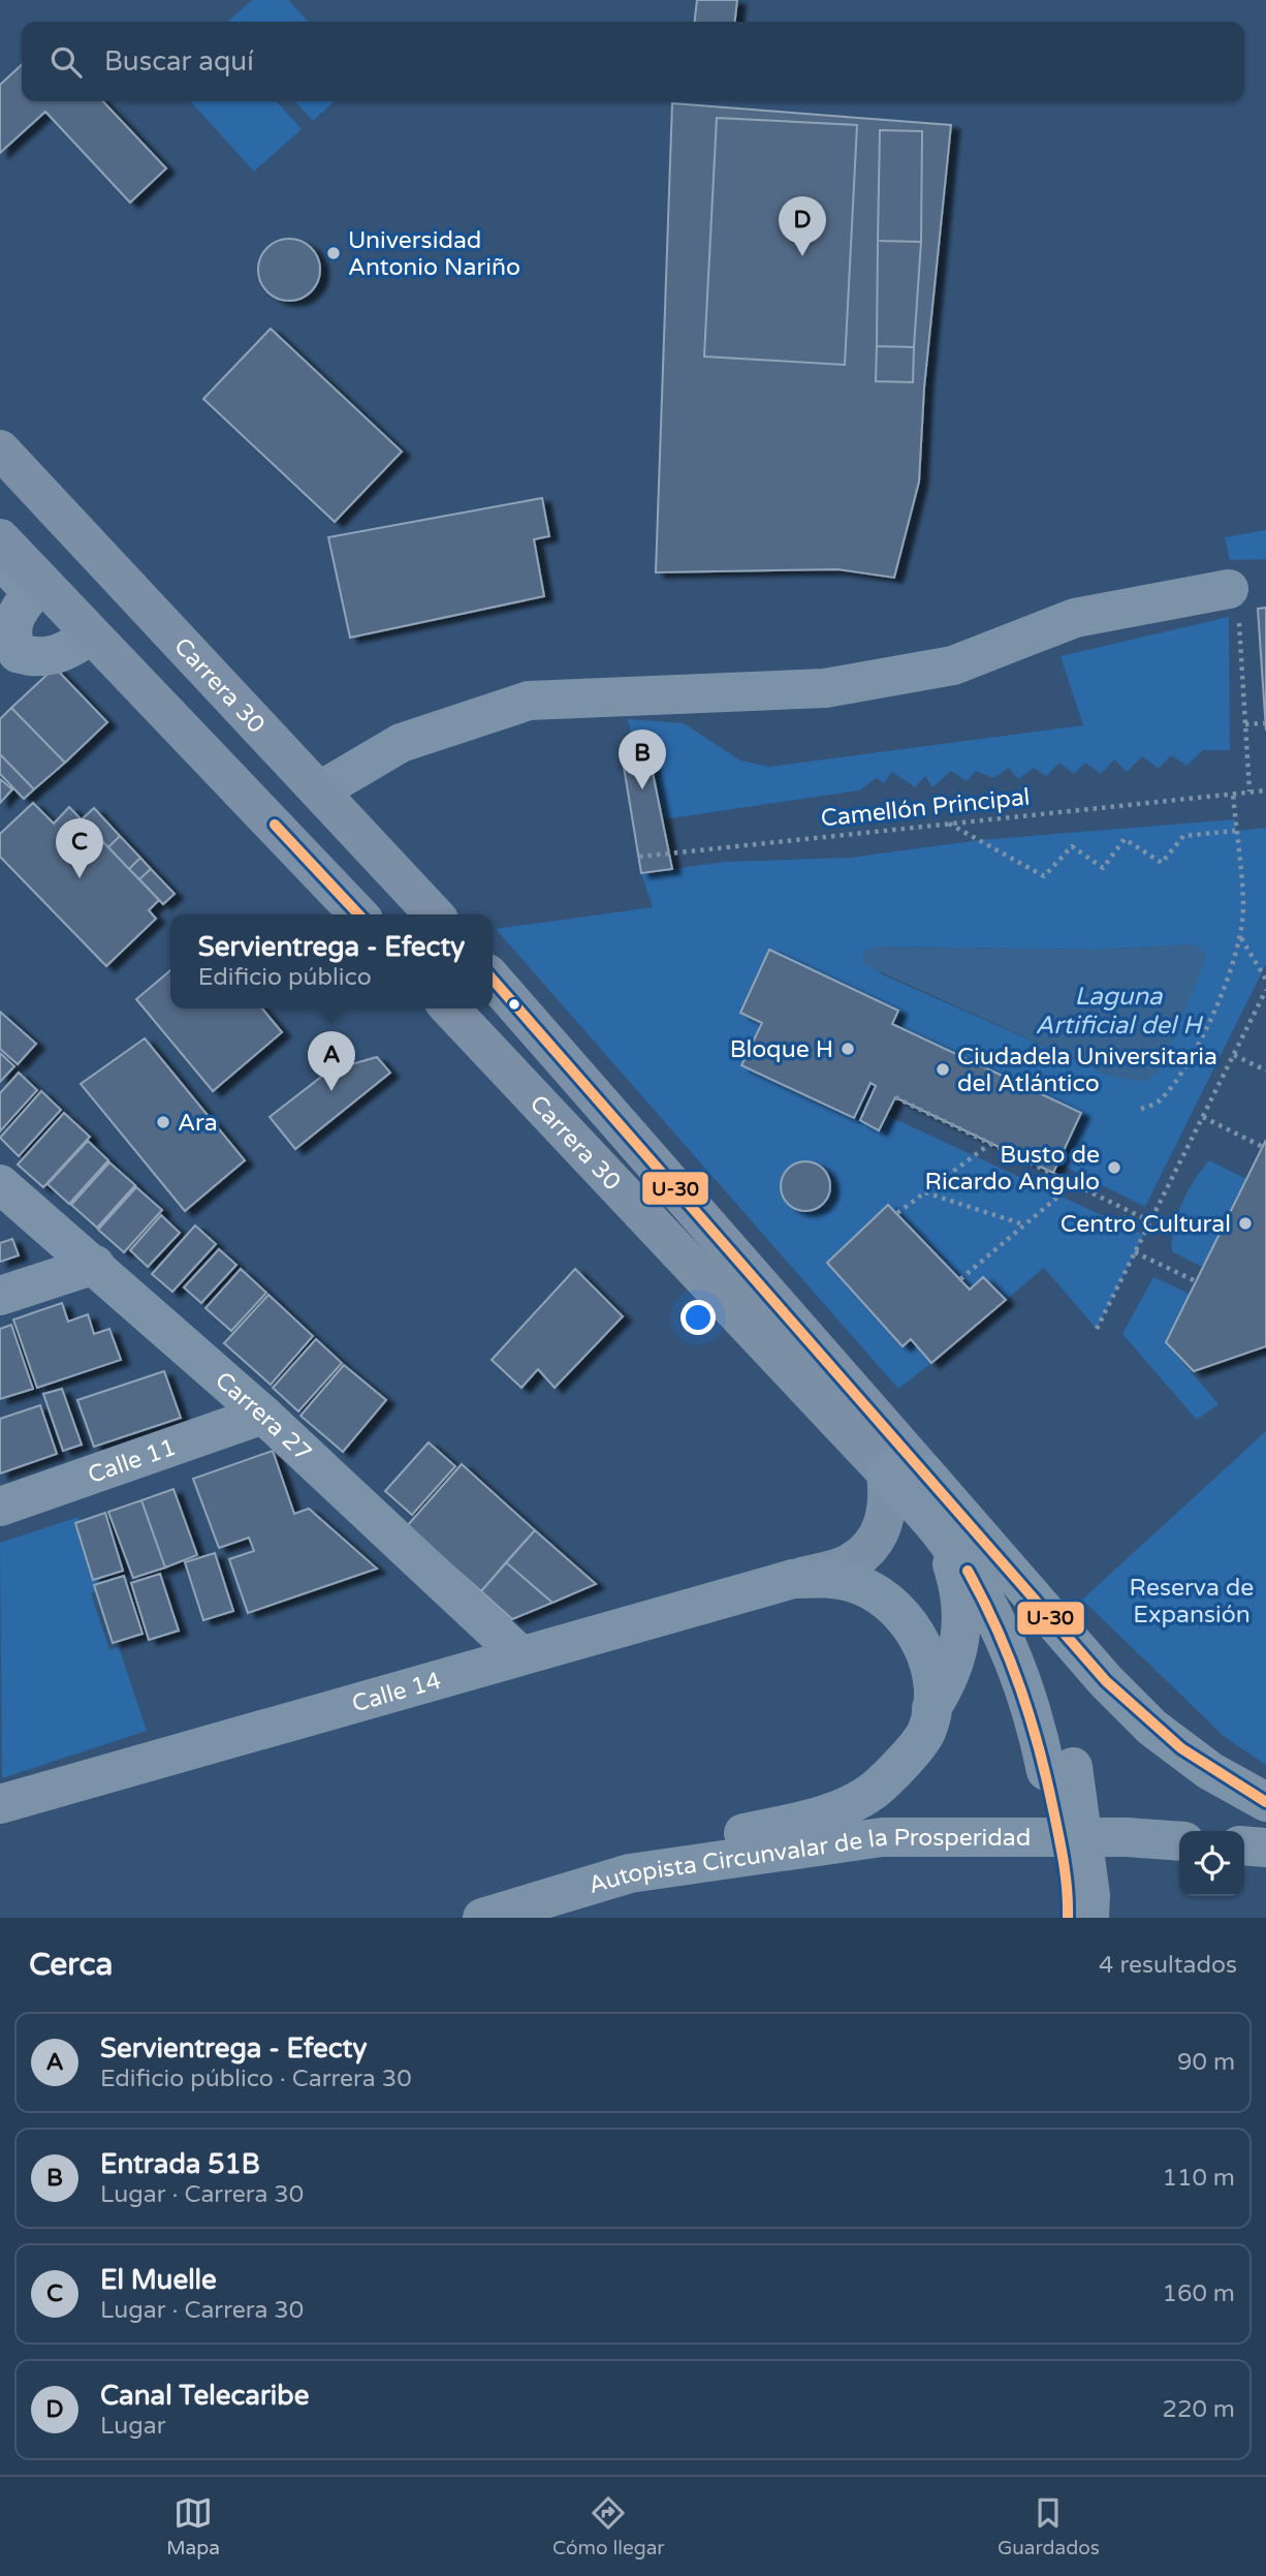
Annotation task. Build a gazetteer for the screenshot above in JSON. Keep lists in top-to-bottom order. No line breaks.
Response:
{"streets":{"highway":["Autopista Circunvalar de la Prosperidad"],"main road":["Carrera 30"],"street":["Carrera 27","Calle 11","Calle 14"],"path":["Camellón Principal"]},"crossings":[["Carrera 27","Calle 11"],["Carrera 27","Calle 14"]],"water":["Laguna Artificial del H"],"parks":["Reserva de Expansión"],"places":["Universidad Antonio Nariño","Bloque H","Ciudadela Universitaria del Atlántico","Ara","Busto de Ricardo Angulo","Centro Cultural"],"lines":["transit line U-30"],"page":{"search":"Buscar aquí","pins":["D","B","C","A"],"popup":["Servientrega - Efecty","Edificio público"],"heading":["Cerca","4 resultados"],"list":[{"mark":"A","name":"Servientrega - Efecty","note":"Edificio público · Carrera 30","value":"90 m"},{"mark":"B","name":"Entrada 51B","note":"Lugar · Carrera 30","value":"110 m"},{"mark":"C","name":"El Muelle","note":"Lugar · Carrera 30","value":"160 m"},{"mark":"D","name":"Canal Telecaribe","note":"Lugar","value":"220 m"}],"nav":["Mapa","Cómo llegar","Guardados"]}}
